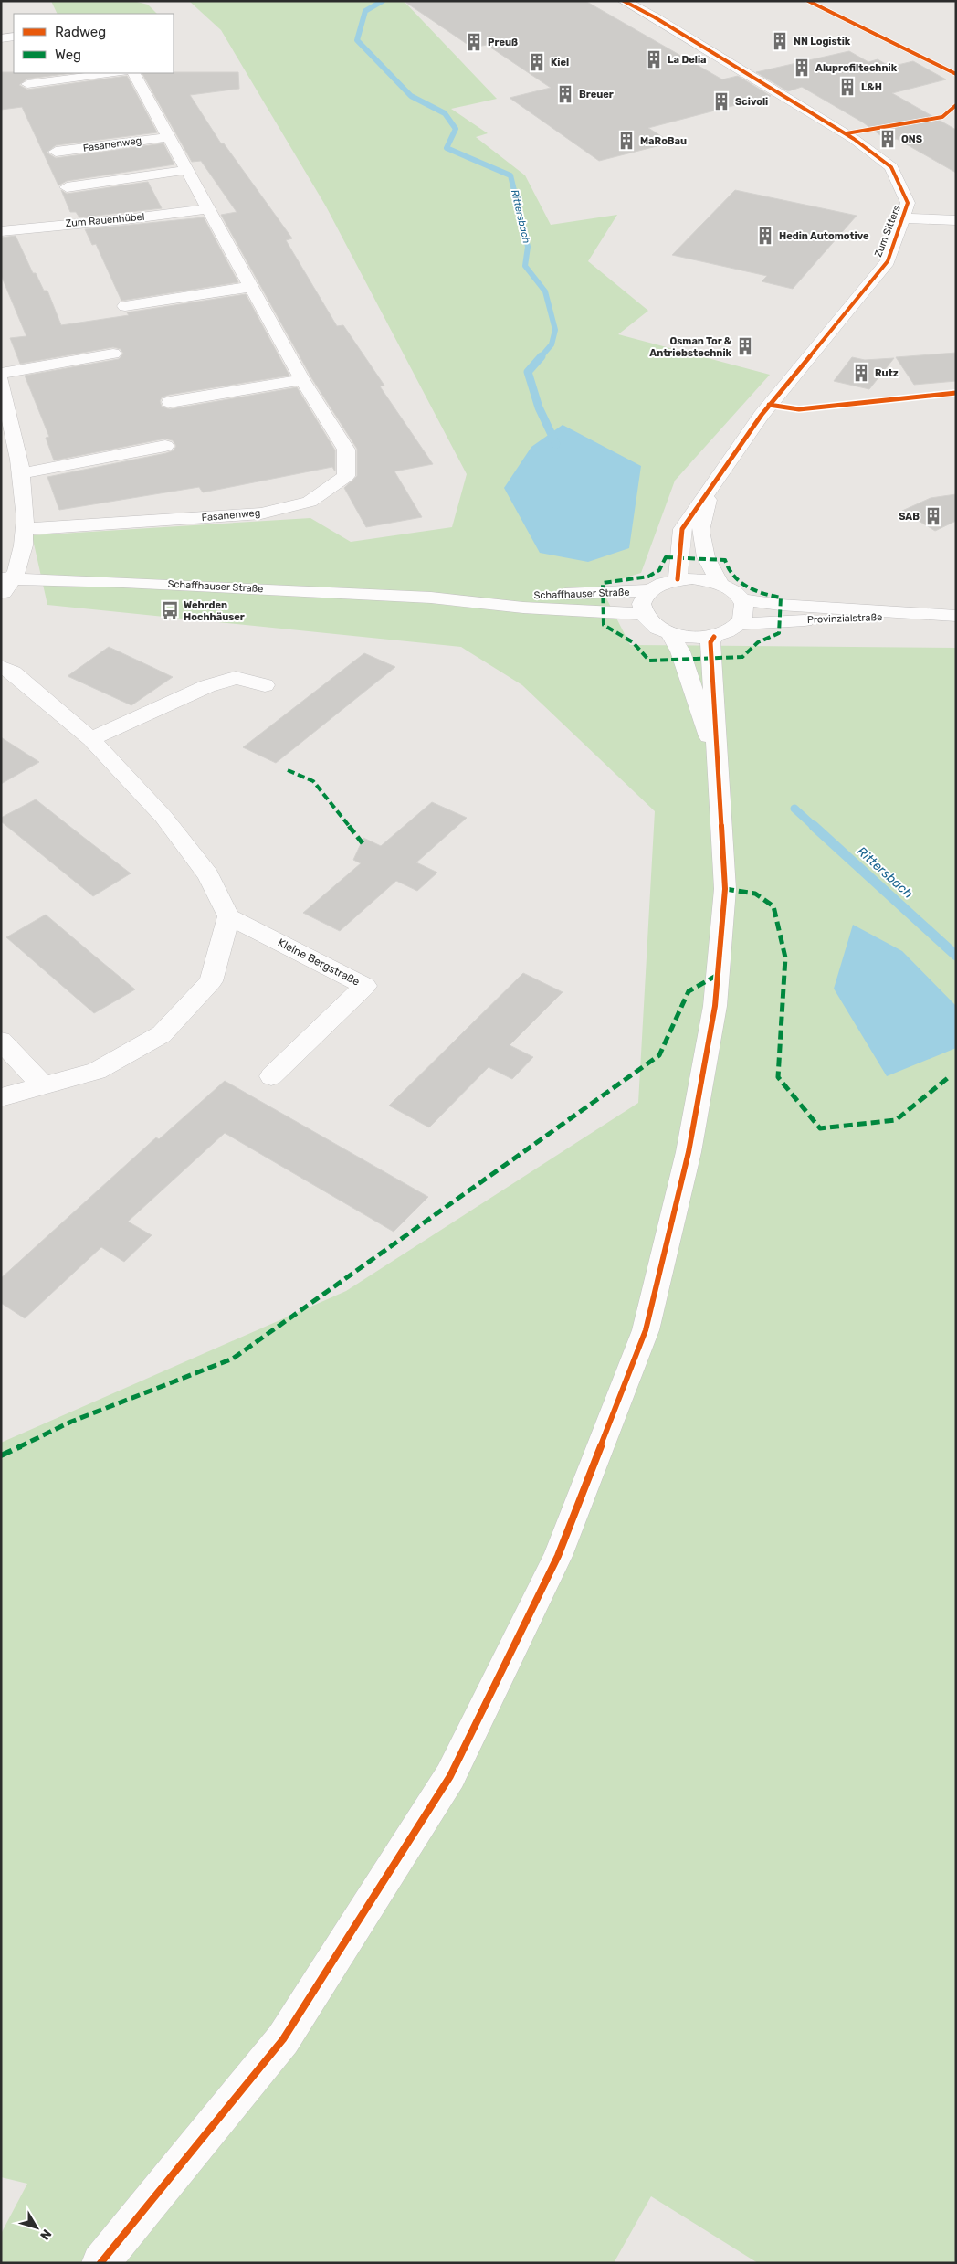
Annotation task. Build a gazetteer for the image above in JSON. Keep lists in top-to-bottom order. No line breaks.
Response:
{"streets":{"street":["Fasanenweg","Zum Rauenhübel","Zum Sitters","Schaffhauser Straße","Provinzialstraße","Kleine Bergstraße"]},"crossings":[["Fasanenweg","Zum Rauenhübel"],["Zum Sitters","Schaffhauser Straße"],["Zum Sitters","Provinzialstraße"],["Schaffhauser Straße","Provinzialstraße"]],"water":["Rittersbach"],"places":{"building":["NN Logistik","Preuß","La Delia","Kiel","Aluprofiltechnik","L&H","Breuer","Scivoli","ONS","MaRoBau","Hedin Automotive","Osman Tor & Antriebstechnik","Rutz","SAB"],"bus stop":["Wehrden Hochhäuser"]},"legend":["Radweg","Weg"],"north":"bottom right"}
